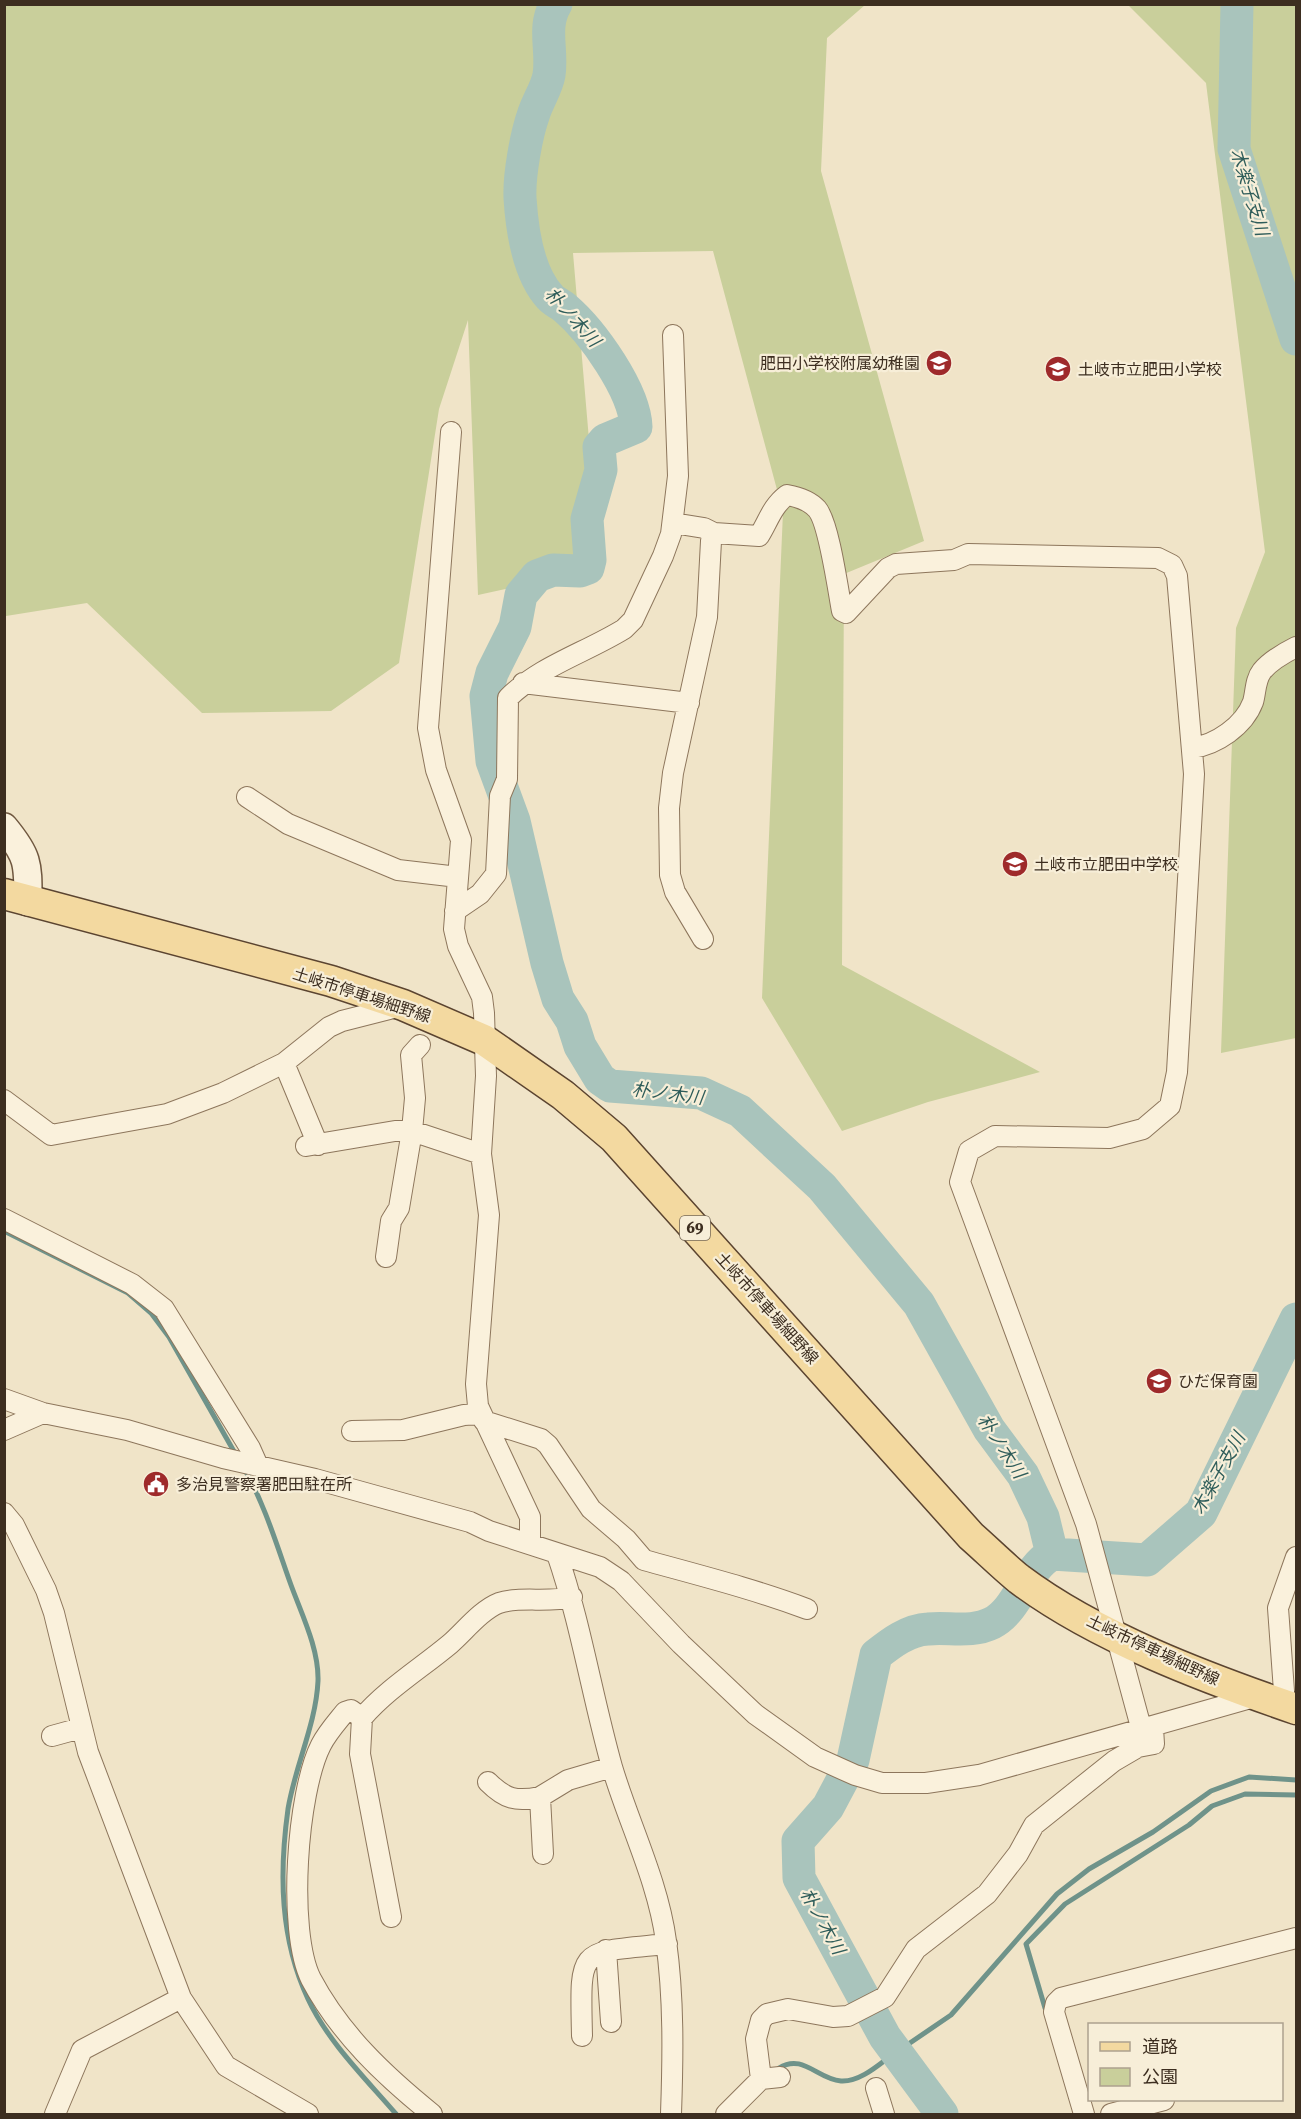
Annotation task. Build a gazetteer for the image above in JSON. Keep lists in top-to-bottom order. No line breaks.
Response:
{"streets":{"main road":["土岐市停車場細野線","69"]},"water":["木楽子支川","朴ノ木川"],"places":{"school or university":["肥田小学校附属幼稚園","土岐市立肥田小学校","土岐市立肥田中学校","ひだ保育園"],"public building":["多治見警察署肥田駐在所"]},"legend":["道路","公園"]}
